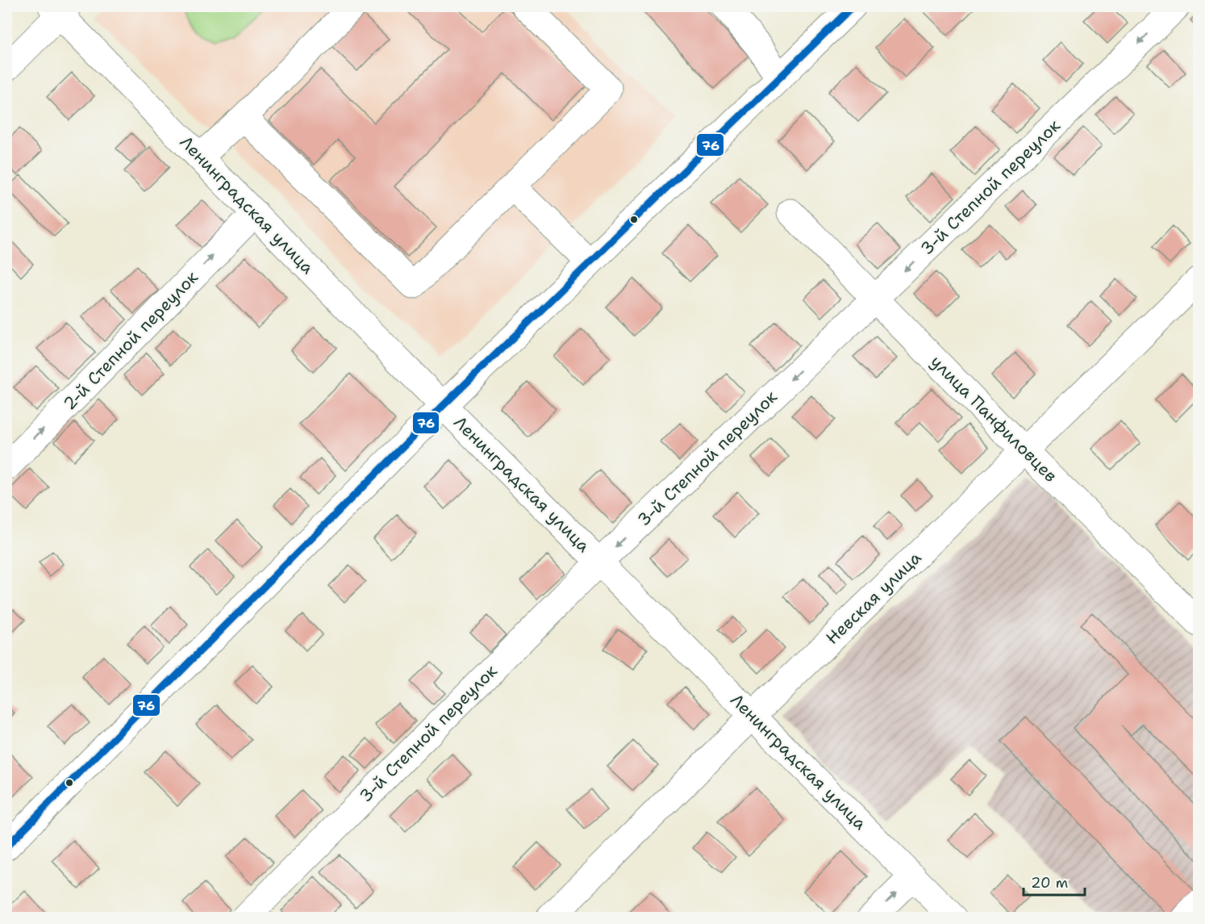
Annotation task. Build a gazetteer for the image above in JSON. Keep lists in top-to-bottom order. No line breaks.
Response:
{"streets":{"street":["3-й Степной переулок","Ленинградская улица","2-й Степной переулок","улица Панфиловцев","Невская улица"]},"crossings":[["3-й Степной переулок","Ленинградская улица"],["3-й Степной переулок","улица Панфиловцев"],["Ленинградская улица","2-й Степной переулок"],["Ленинградская улица","Невская улица"],["улица Панфиловцев","Невская улица"]],"one_way":["2-й Степной переулок"],"lines":["transit line 76"],"scale_bar":"20 m"}
